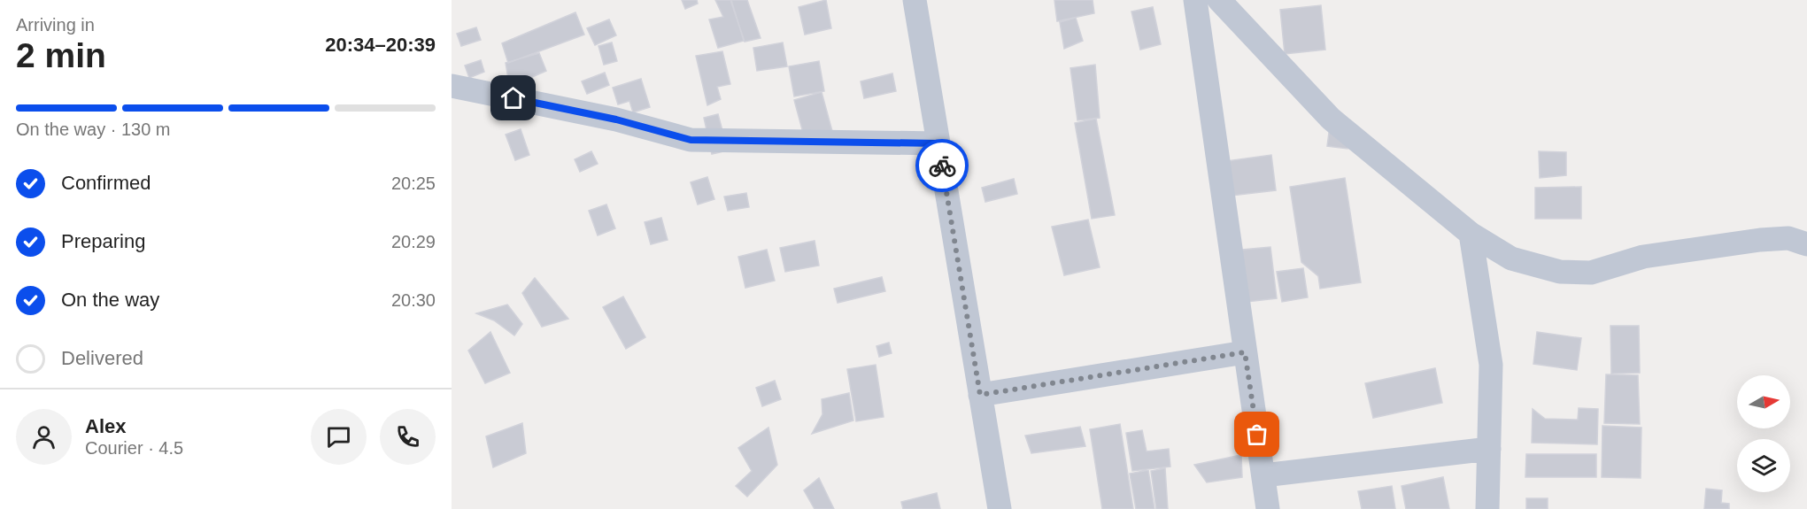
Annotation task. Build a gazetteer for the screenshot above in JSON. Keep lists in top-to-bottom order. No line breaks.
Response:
{"north":"right","page":{"heading":["2 min","Arriving in","20:34–20:39"],"panel":["Alex","Courier · 4.5"],"bar":"On the way · 130 m","list":[["Confirmed","20:25"],["Preparing","20:29"],["On the way","20:30"],"Delivered"]}}
